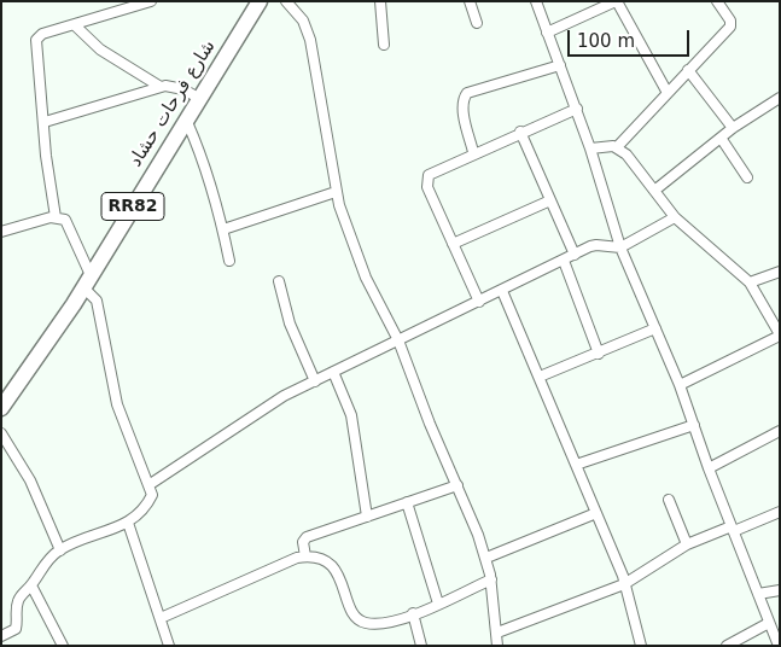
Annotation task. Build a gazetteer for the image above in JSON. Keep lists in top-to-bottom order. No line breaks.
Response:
{"streets":{"main road":["شارع فرحات حشاد","RR82"]},"scale_bar":"100 m"}
